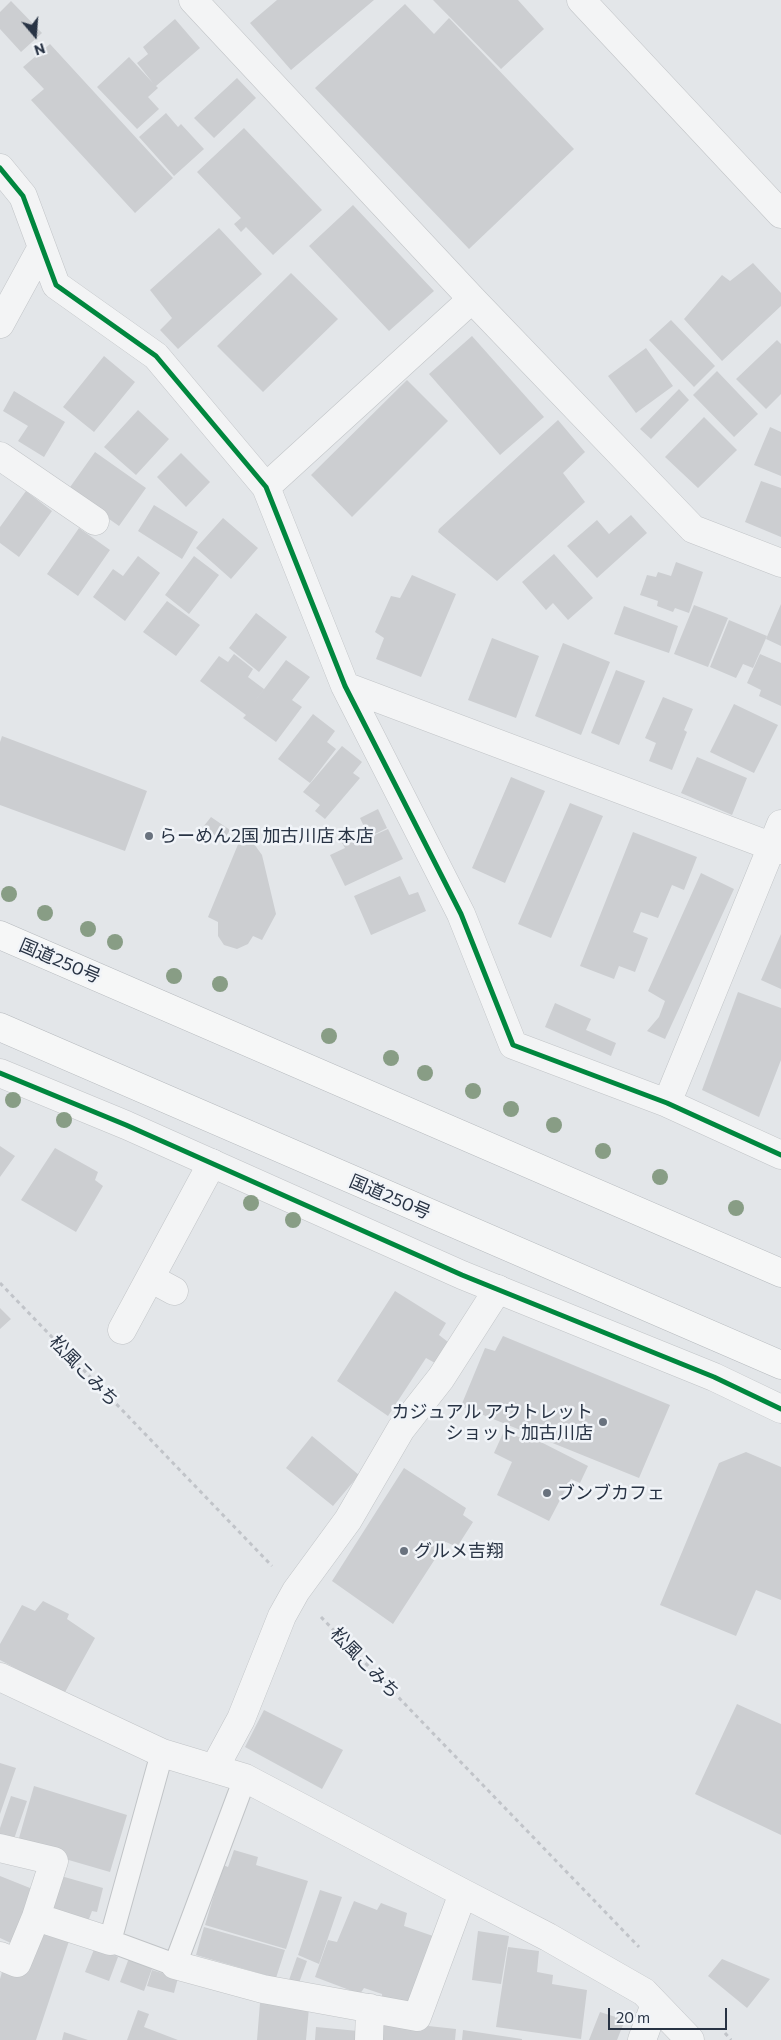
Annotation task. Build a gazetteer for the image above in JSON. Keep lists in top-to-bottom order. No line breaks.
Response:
{"streets":{"highway":["国道250号"],"path":["松風こみち"]},"places":["らーめん2国 加古川店 本店","カジュアル アウトレット ショット 加古川店","ブンブカフェ","グルメ吉翔"],"scale_bar":"20 m","north":"bottom"}
